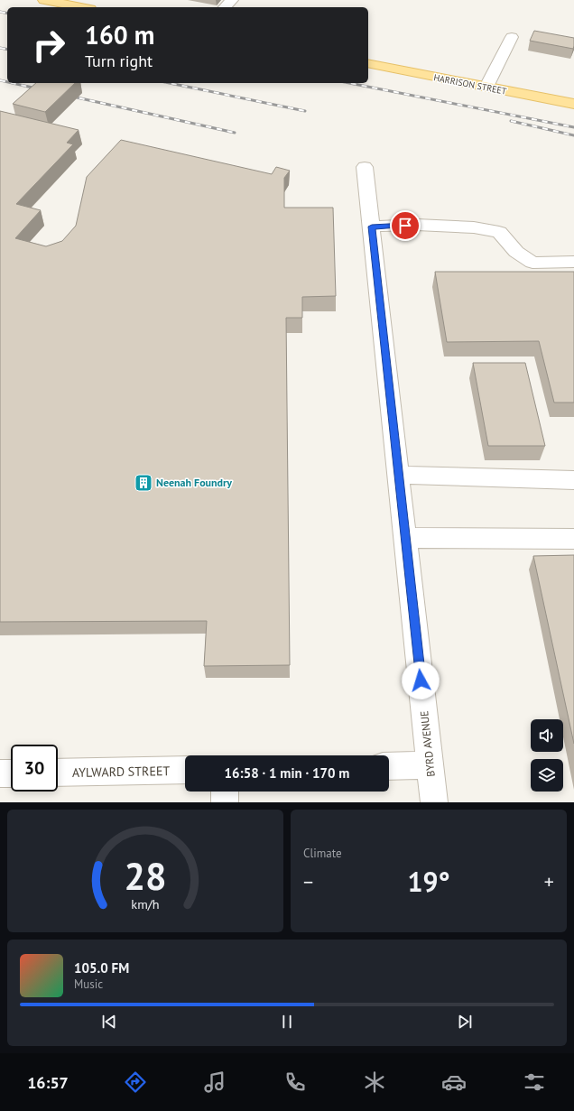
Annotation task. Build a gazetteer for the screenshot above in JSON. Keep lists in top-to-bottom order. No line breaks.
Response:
{"streets":{"main road":["HARRISON STREET"],"street":["BYRD AVENUE","AYLWARD STREET"]},"places":{"building":["Neenah Foundry"]},"page":{"turn":["160 m","Turn right"],"limit":"30","trip":"16:58 · 1 min · 170 m","tile":"Climate","heat":["−","19°","+"],"song":["105.0 FM","Music"],"tabs":"16:57","gauge":["28","km/h"]}}
